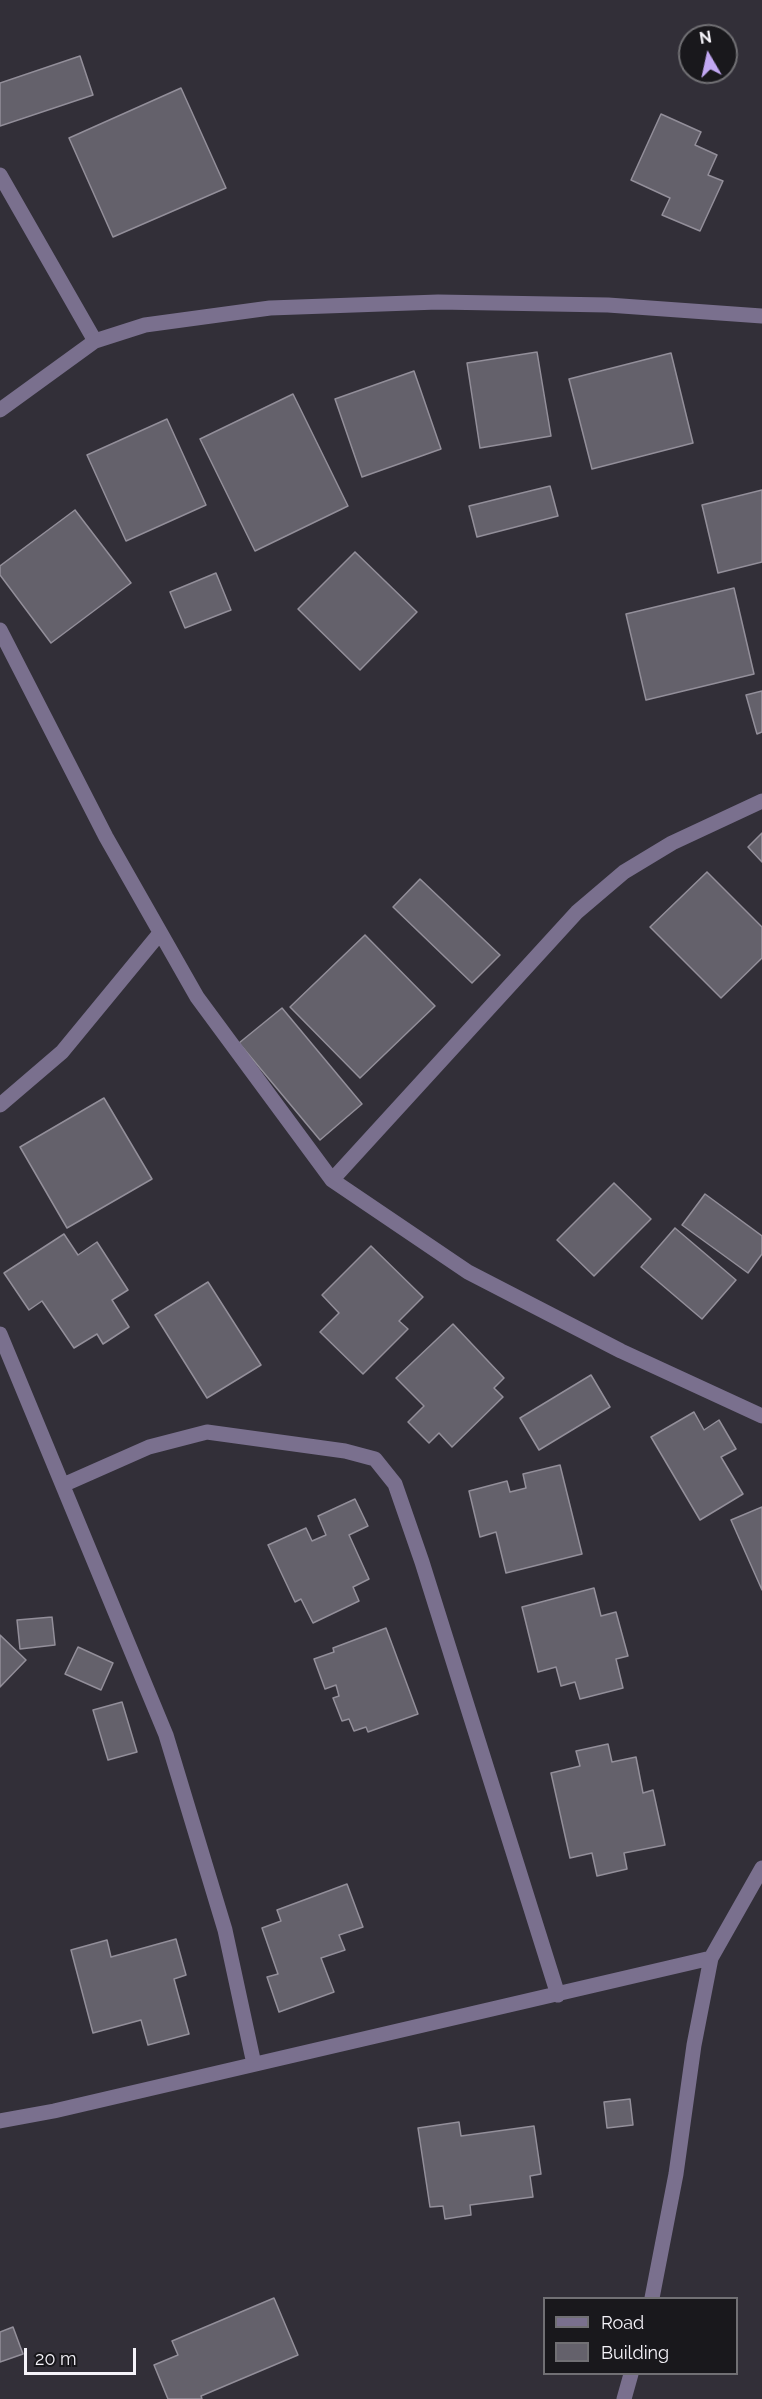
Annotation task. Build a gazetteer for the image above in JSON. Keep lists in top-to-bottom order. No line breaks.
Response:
{"legend":["Road","Building"],"scale_bar":"20 m","north":"top"}
